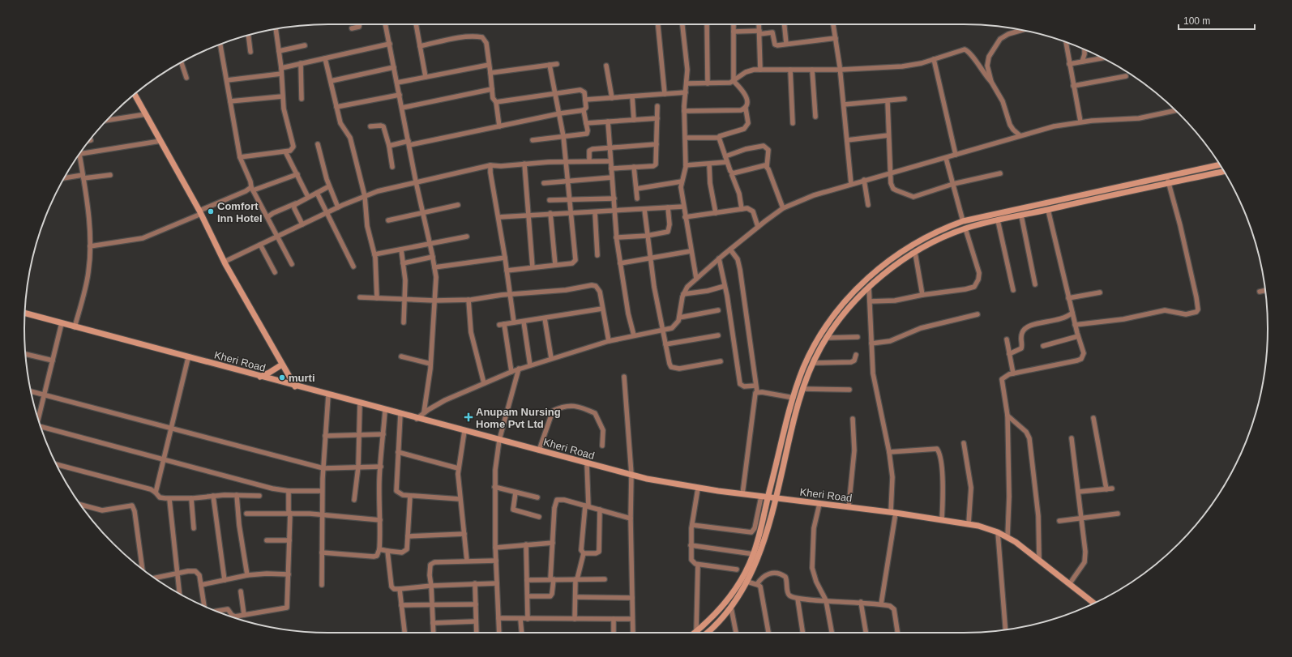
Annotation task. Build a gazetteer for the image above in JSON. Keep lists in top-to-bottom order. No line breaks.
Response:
{"streets":{"street":["Kheri Road"]},"places":{"other":["Comfort Inn Hotel","murti"],"health":["Anupam Nursing Home Pvt Ltd"]},"scale_bar":"100 m"}
